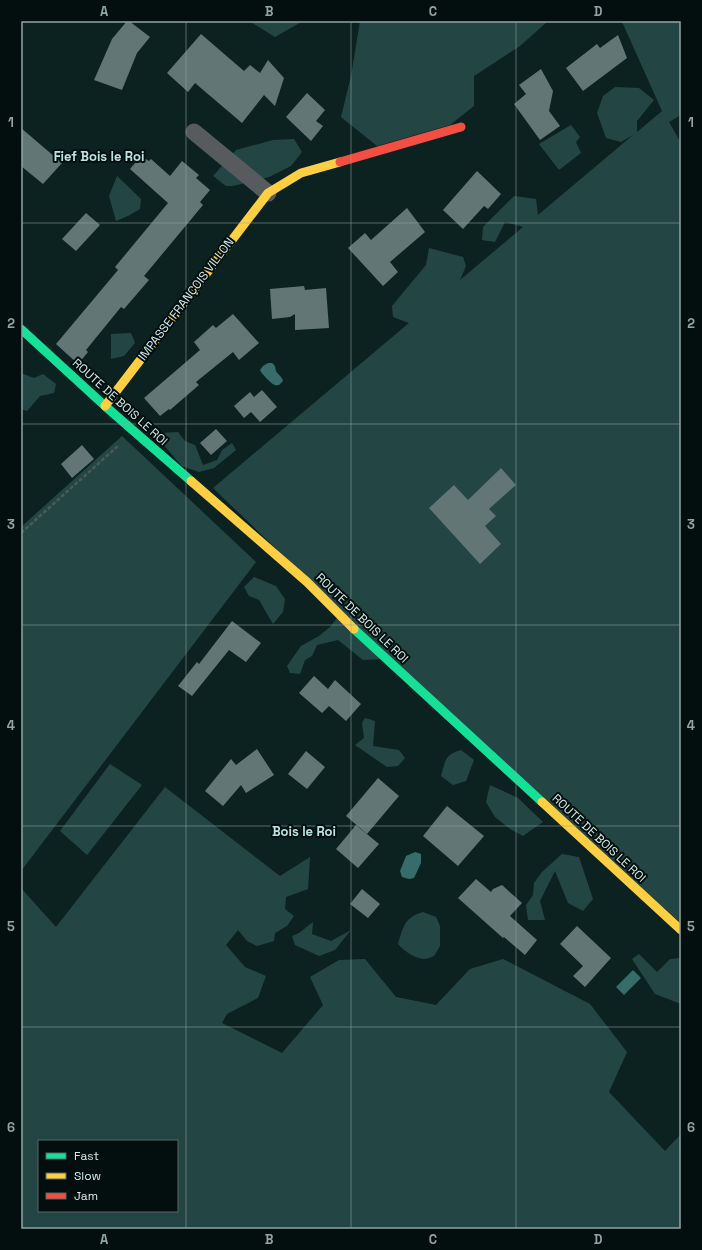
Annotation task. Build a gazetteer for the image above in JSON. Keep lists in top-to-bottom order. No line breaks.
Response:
{"streets":{"street":["IMPASSE FRANÇOIS VILLON","ROUTE DE BOIS LE ROI"]},"crossings":[["IMPASSE FRANÇOIS VILLON","ROUTE DE BOIS LE ROI"]],"districts":["Fief Bois le Roi","Bois le Roi"],"legend":["Fast","Slow","Jam"],"grid":{"columns":["A","B","C","D"],"rows":["1","2","3","4","5","6"]}}
